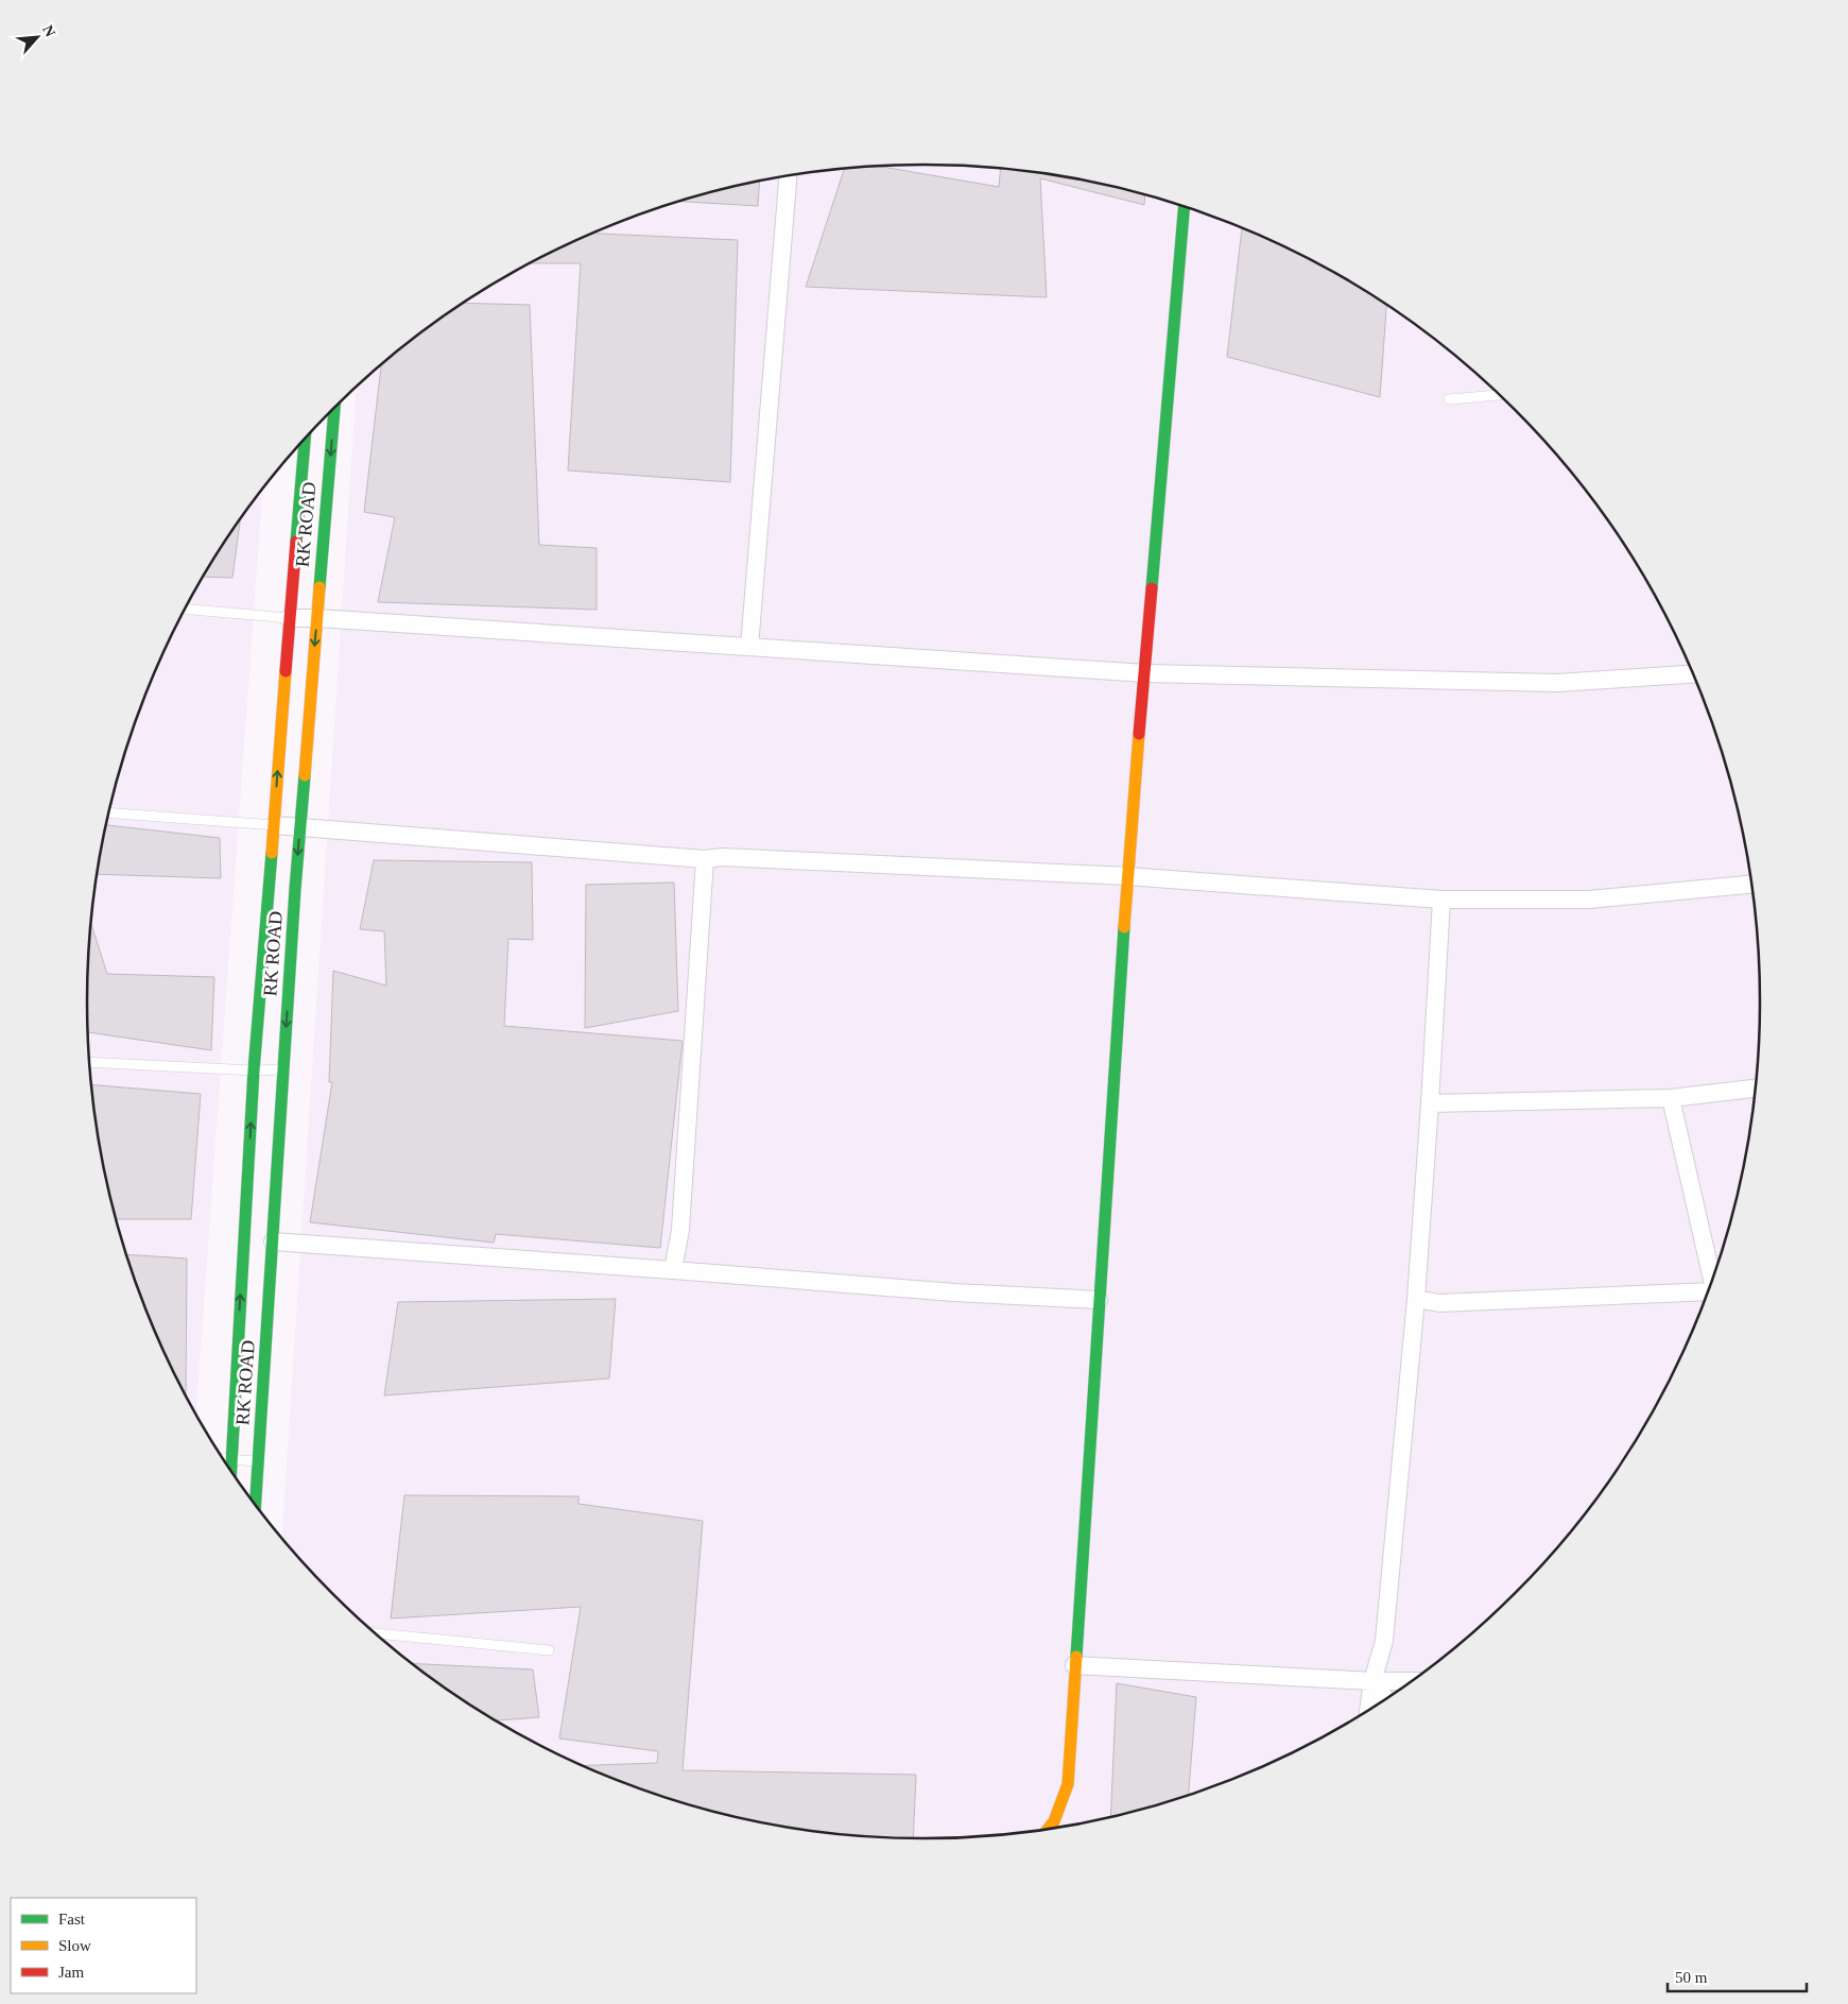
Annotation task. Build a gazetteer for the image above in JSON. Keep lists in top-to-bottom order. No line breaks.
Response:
{"streets":{"street":["RK ROAD"]},"legend":["Fast","Slow","Jam"],"scale_bar":"50 m","north":"top right"}
